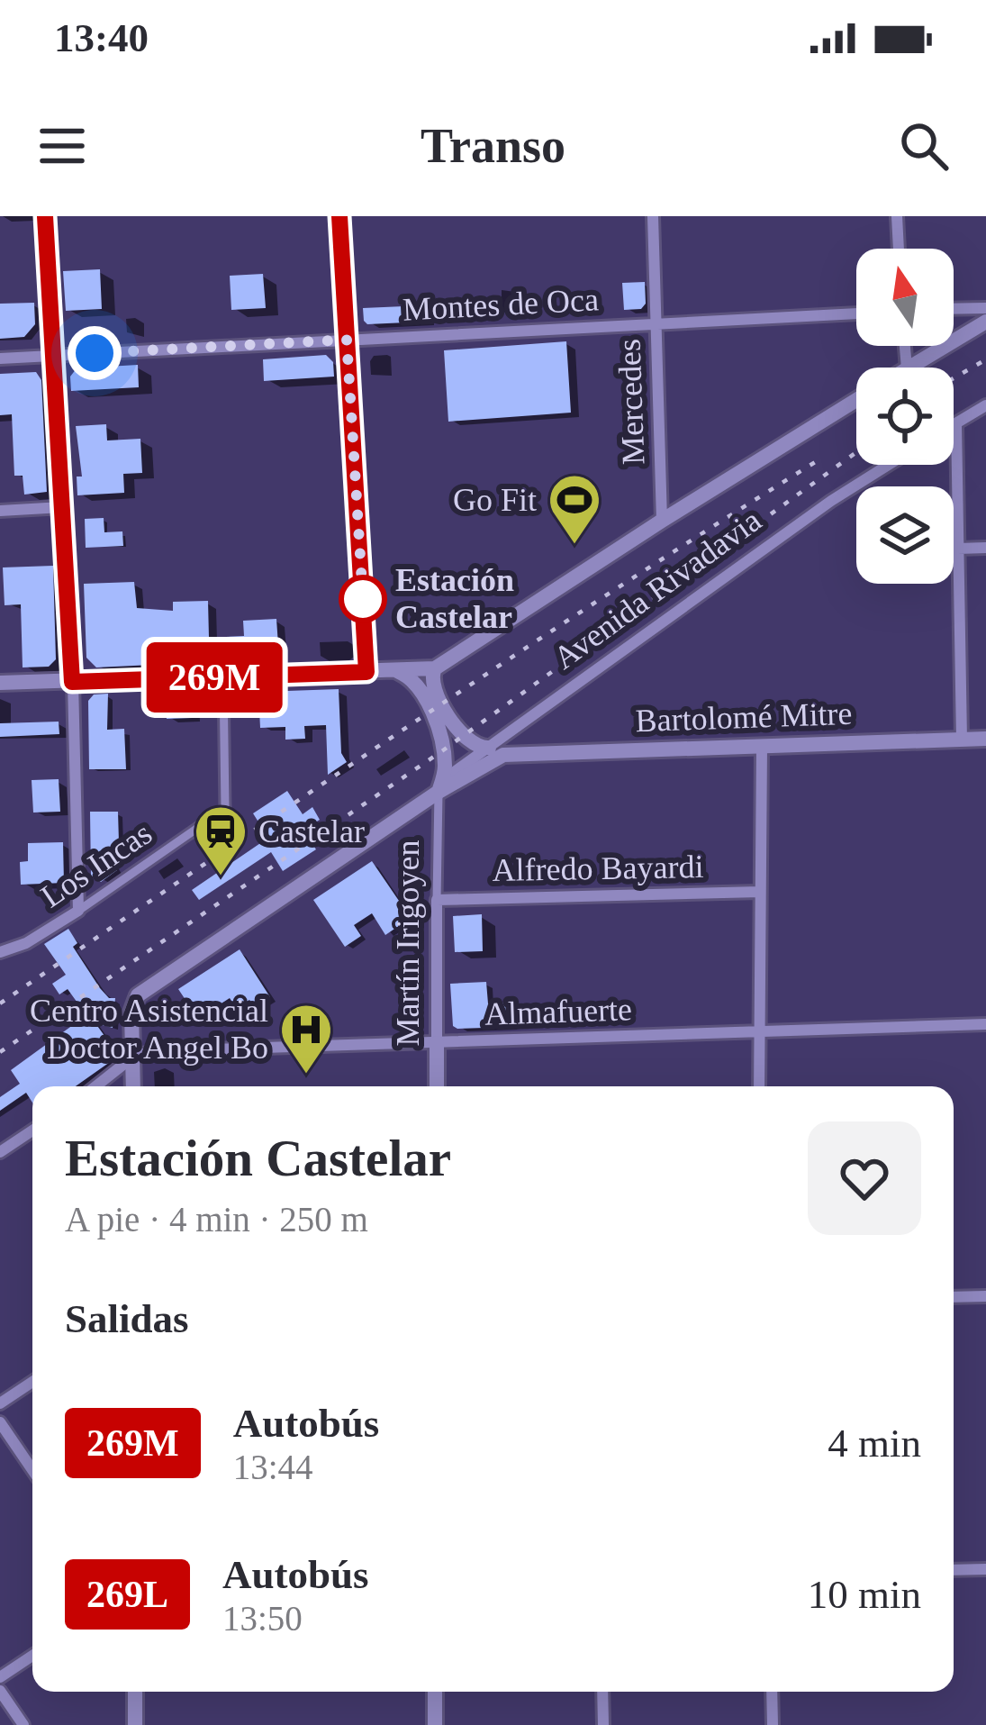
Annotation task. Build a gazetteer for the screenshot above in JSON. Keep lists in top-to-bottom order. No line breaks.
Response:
{"streets":{"street":["Montes de Oca","Mercedes","Avenida Rivadavia","Bartolomé Mitre","Los Incas","Alfredo Bayardi","Martín Irigoyen","Almafuerte"]},"crossings":[["Montes de Oca","Mercedes"],["Mercedes","Avenida Rivadavia"],["Avenida Rivadavia","Bartolomé Mitre"],["Avenida Rivadavia","Martín Irigoyen"],["Avenida Rivadavia","Almafuerte"],["Alfredo Bayardi","Martín Irigoyen"],["Martín Irigoyen","Almafuerte"]],"places":{"sports":["Go Fit"],"other":["Estación Castelar"],"station":["Castelar"],"hospital":["Centro Asistencial Doctor Angel Bo"]},"lines":["bus line 269M"],"north":"top","page":{"status":"13:40","header":"Transo","on_map":"269M","heading":[["Estación Castelar","A pie · 4 min · 250 m"],"Salidas"],"list":[{"mark":"269M","name":"Autobús","note":"13:44","value":"4 min"},{"mark":"269L","name":"Autobús","note":"13:50","value":"10 min"}]}}
